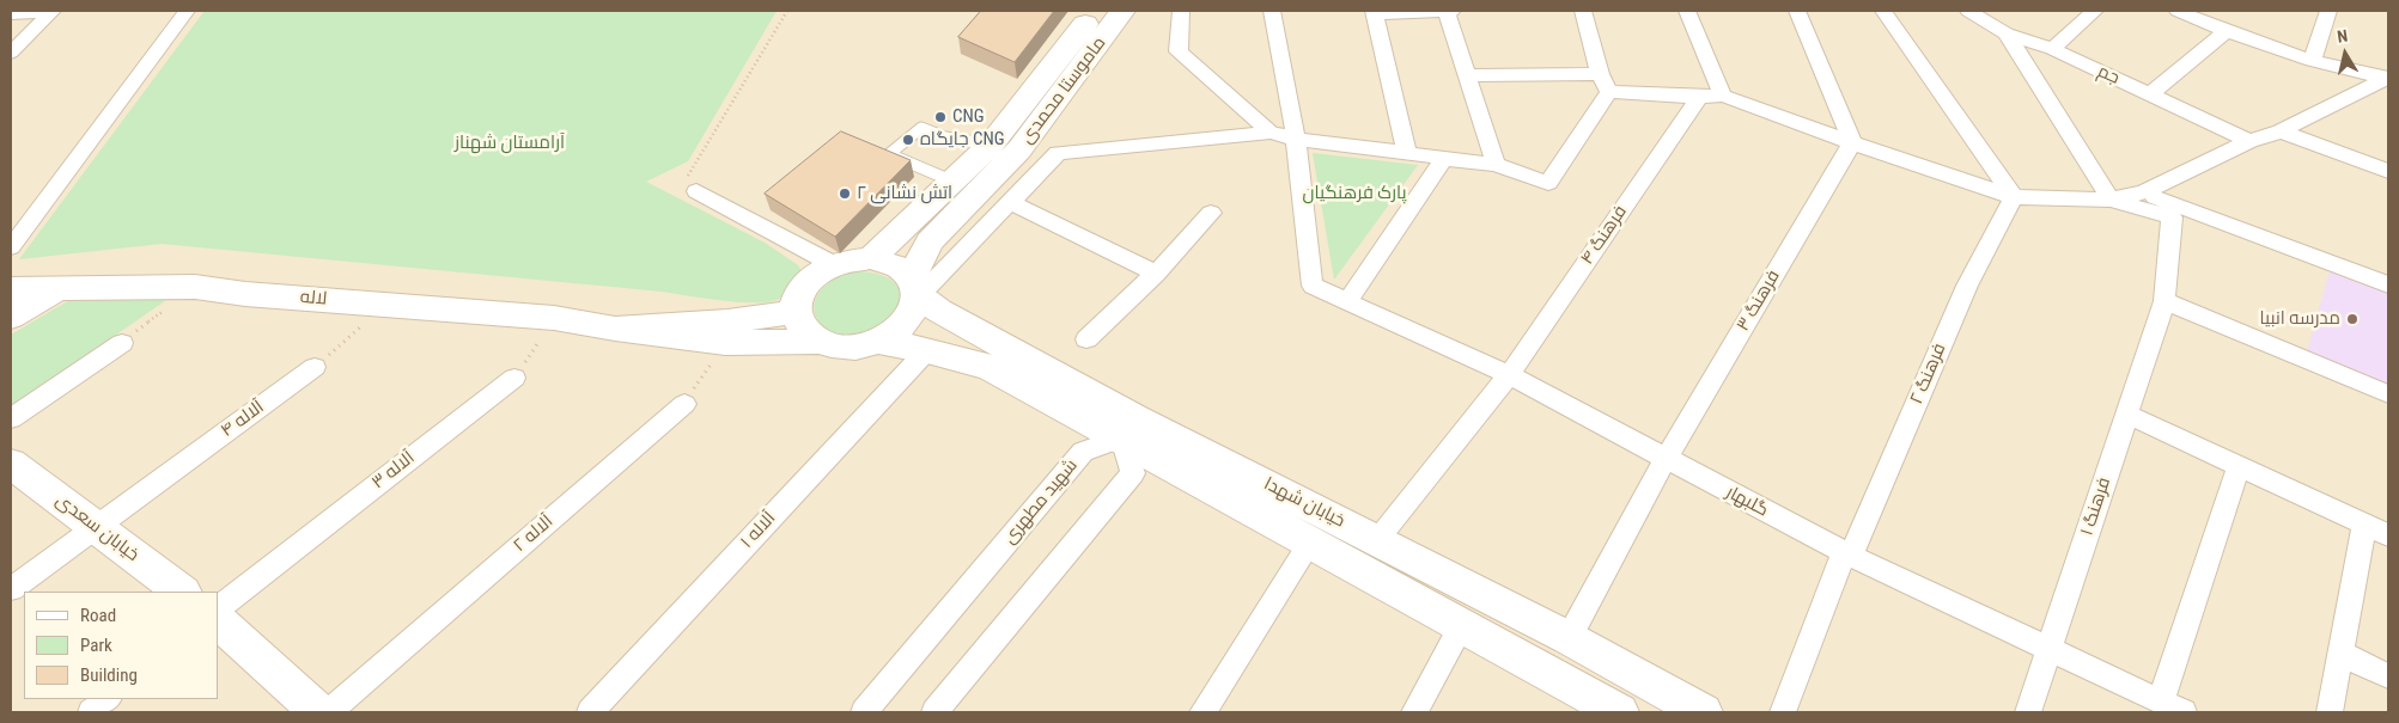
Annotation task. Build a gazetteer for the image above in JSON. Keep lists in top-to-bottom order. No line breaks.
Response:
{"streets":{"main road":["ماموستا محمدی","لاله","خیابان شهدا","خیابان سعدی"],"street":["جم","فرهنگ ۴","فرهنگ ۳","فرهنگ ۲","آلاله ۴","آلاله ۳","شهید مطهری","گلبهار","فرهنگ ۱","آلاله ۱","آلاله ۲"]},"crossings":[["ماموستا محمدی","خیابان شهدا"],["فرهنگ ۴","گلبهار"],["فرهنگ ۳","گلبهار"],["فرهنگ ۳","خیابان شهدا"],["فرهنگ ۲","گلبهار"],["آلاله ۴","خیابان سعدی"],["شهید مطهری","خیابان شهدا"],["گلبهار","فرهنگ ۱"],["خیابان شهدا","آلاله ۱"]],"parks":["آرامستان شهناز","پارک فرهنگیان"],"places":["CNG","جایگاه CNG","اتش نشانی ۲","مدرسه انبیا"],"legend":["Road","Park","Building"],"north":"top"}
